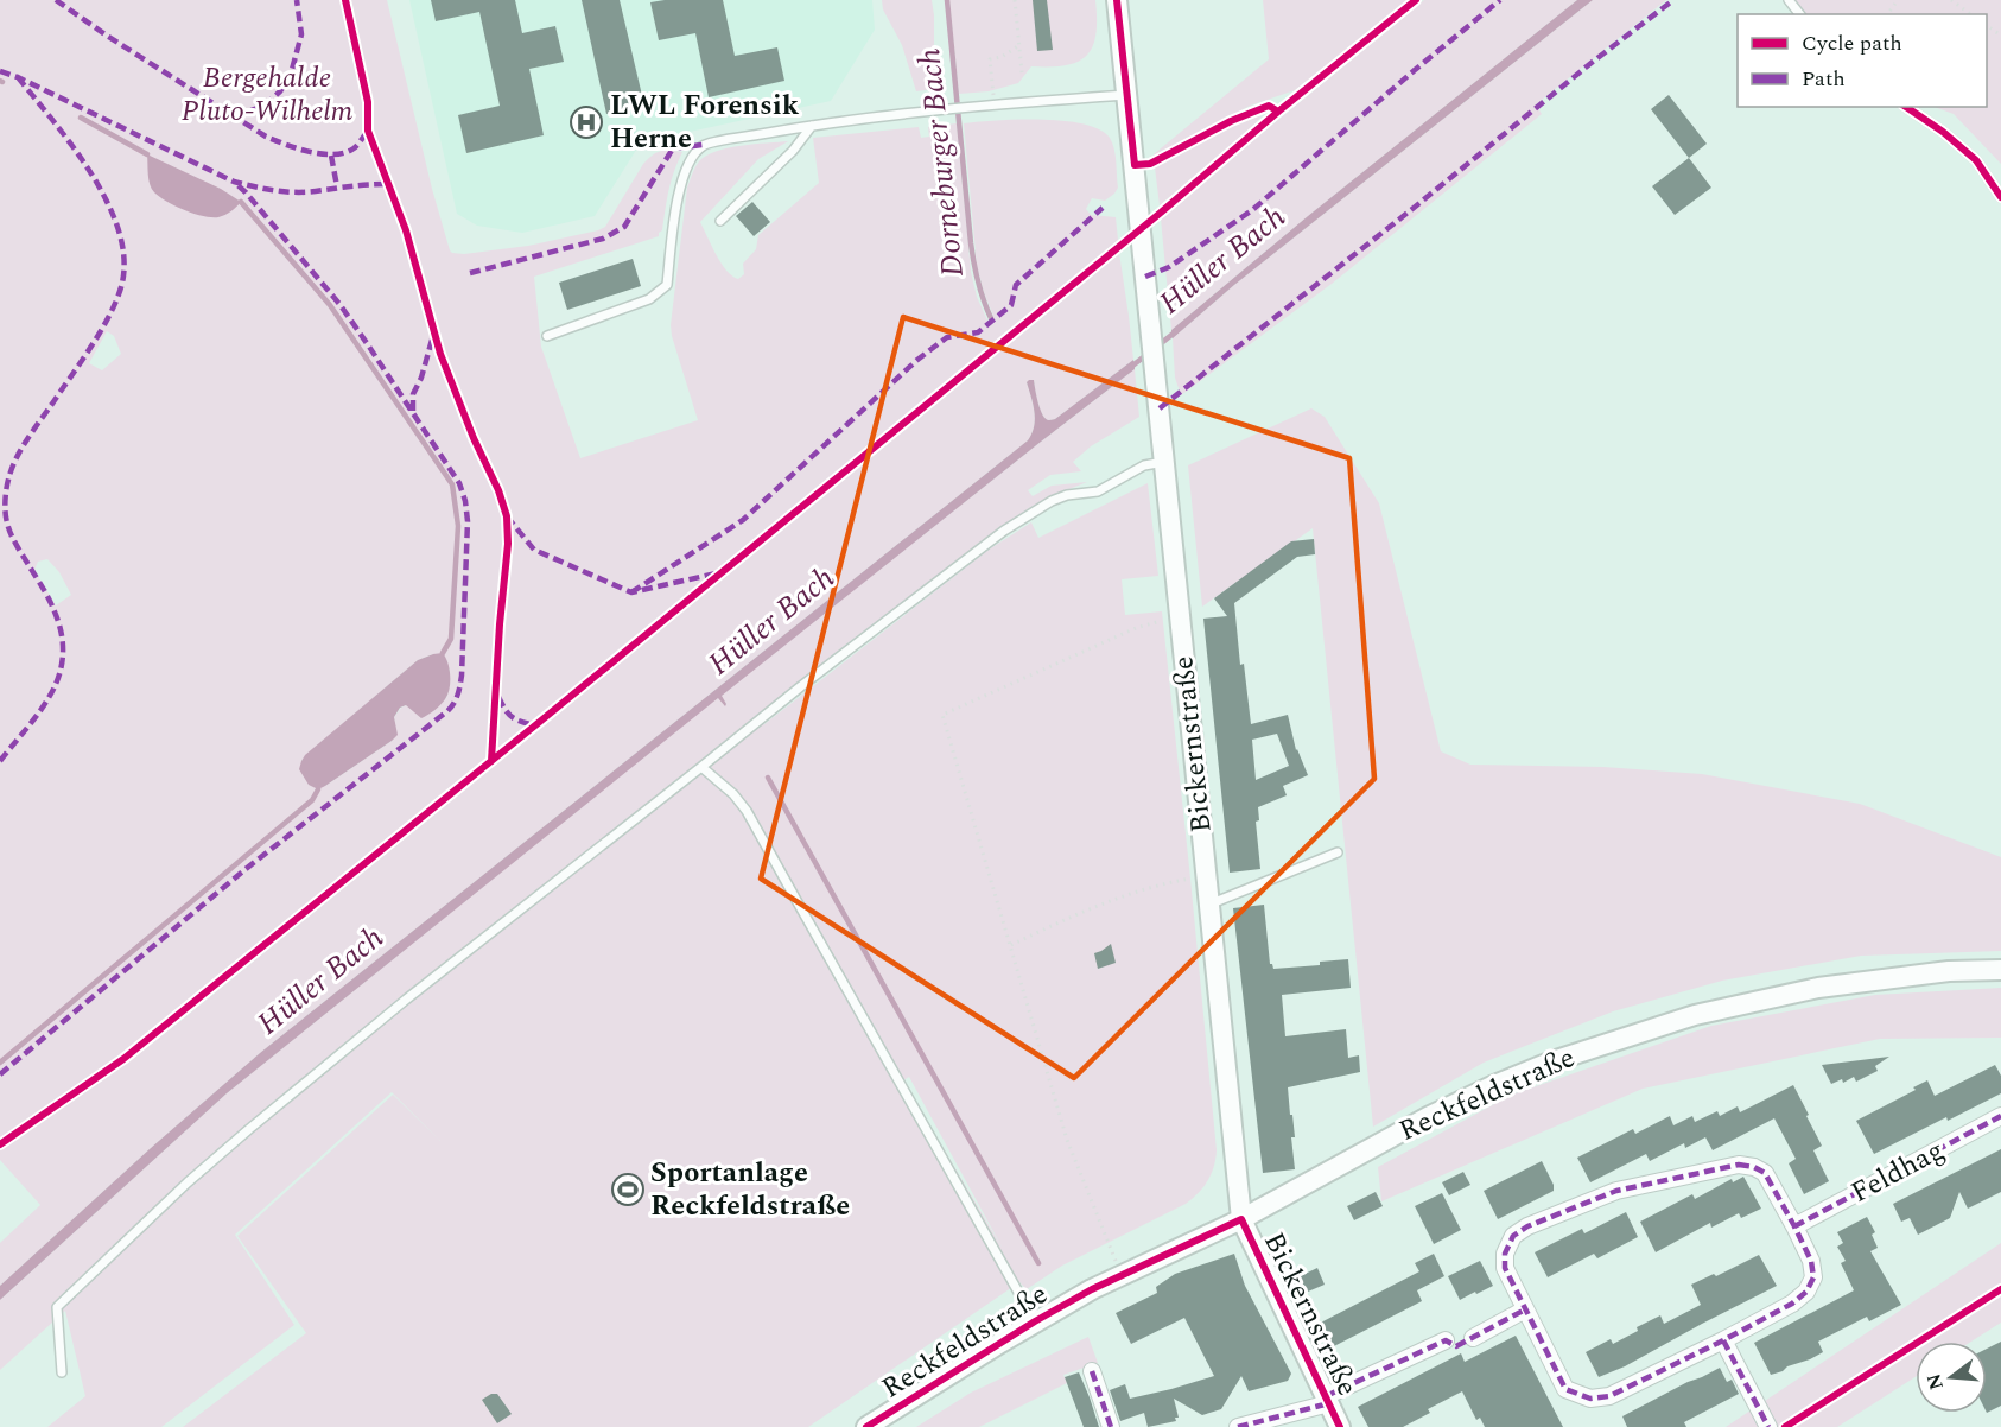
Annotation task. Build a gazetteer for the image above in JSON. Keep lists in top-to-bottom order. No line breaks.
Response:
{"streets":{"street":["Bickernstraße","Reckfeldstraße","Feldhag"]},"crossings":[["Bickernstraße","Reckfeldstraße"]],"water":["Dorneburger Bach","Hüller Bach"],"parks":["Bergehalde Pluto-Wilhelm"],"places":{"hospital":["LWL Forensik Herne"],"sports":["Sportanlage Reckfeldstraße"]},"legend":["Cycle path","Path"],"north":"left"}
